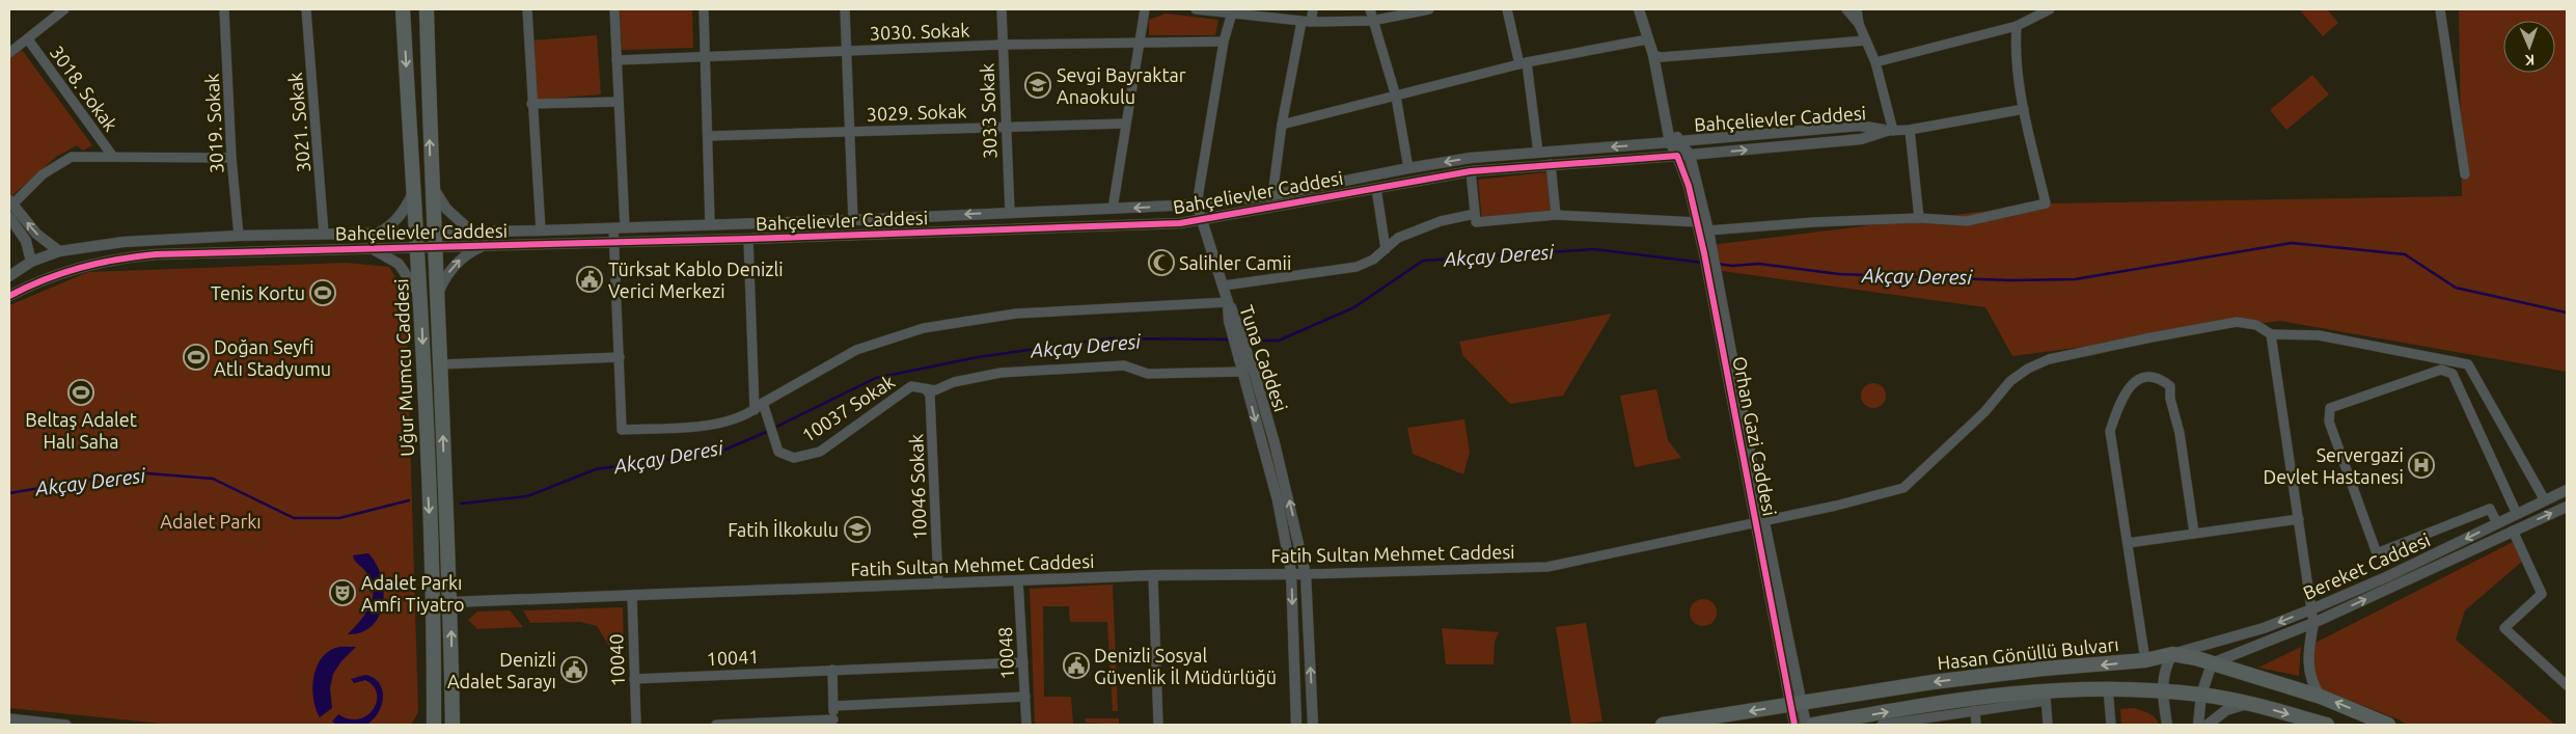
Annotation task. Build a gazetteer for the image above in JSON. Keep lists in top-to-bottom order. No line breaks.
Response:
{"streets":{"main road":["Uğur Mumcu Caddesi","Hasan Gönüllü Bulvarı"],"street":["3030. Sokak","3018. Sokak","3033 Sokak","3029. Sokak","Bahçelievler Caddesi","3021. Sokak","3019. Sokak","Tuna Caddesi","10037 Sokak","Orhan Gazi Caddesi","10046 Sokak","Fatih Sultan Mehmet Caddesi","Bereket Caddesi","10048","10041","10040"]},"crossings":[["3030. Sokak","3033 Sokak"],["3018. Sokak","3019. Sokak"],["3033 Sokak","3029. Sokak"],["3033 Sokak","Bahçelievler Caddesi"],["Bahçelievler Caddesi","3021. Sokak"],["Bahçelievler Caddesi","3019. Sokak"],["Bahçelievler Caddesi","Tuna Caddesi"],["Bahçelievler Caddesi","Uğur Mumcu Caddesi"],["Bahçelievler Caddesi","Orhan Gazi Caddesi"],["Tuna Caddesi","10037 Sokak"],["Tuna Caddesi","Fatih Sultan Mehmet Caddesi"],["Uğur Mumcu Caddesi","Fatih Sultan Mehmet Caddesi"],["10037 Sokak","10046 Sokak"],["Orhan Gazi Caddesi","Fatih Sultan Mehmet Caddesi"],["Orhan Gazi Caddesi","Hasan Gönüllü Bulvarı"],["10046 Sokak","Fatih Sultan Mehmet Caddesi"],["Fatih Sultan Mehmet Caddesi","10048"],["Fatih Sultan Mehmet Caddesi","10040"],["Bereket Caddesi","Hasan Gönüllü Bulvarı"],["10048","10041"],["10041","10040"]],"water":["Akçay Deresi"],"parks":["Adalet Parkı"],"places":{"school or university":["Sevgi Bayraktar Anaokulu","Fatih İlkokulu"],"mosque":["Salihler Camii"],"public building":["Türksat Kablo Denizli Verici Merkezi","Denizli Sosyal Güvenlik İl Müdürlüğü","Denizli Adalet Sarayı"],"sports":["Tenis Kortu","Doğan Seyfi Atlı Stadyumu","Beltaş Adalet Halı Saha"],"hospital":["Servergazi Devlet Hastanesi"],"theatre":["Adalet Parkı Amfi Tiyatro"]},"north":"bottom"}
